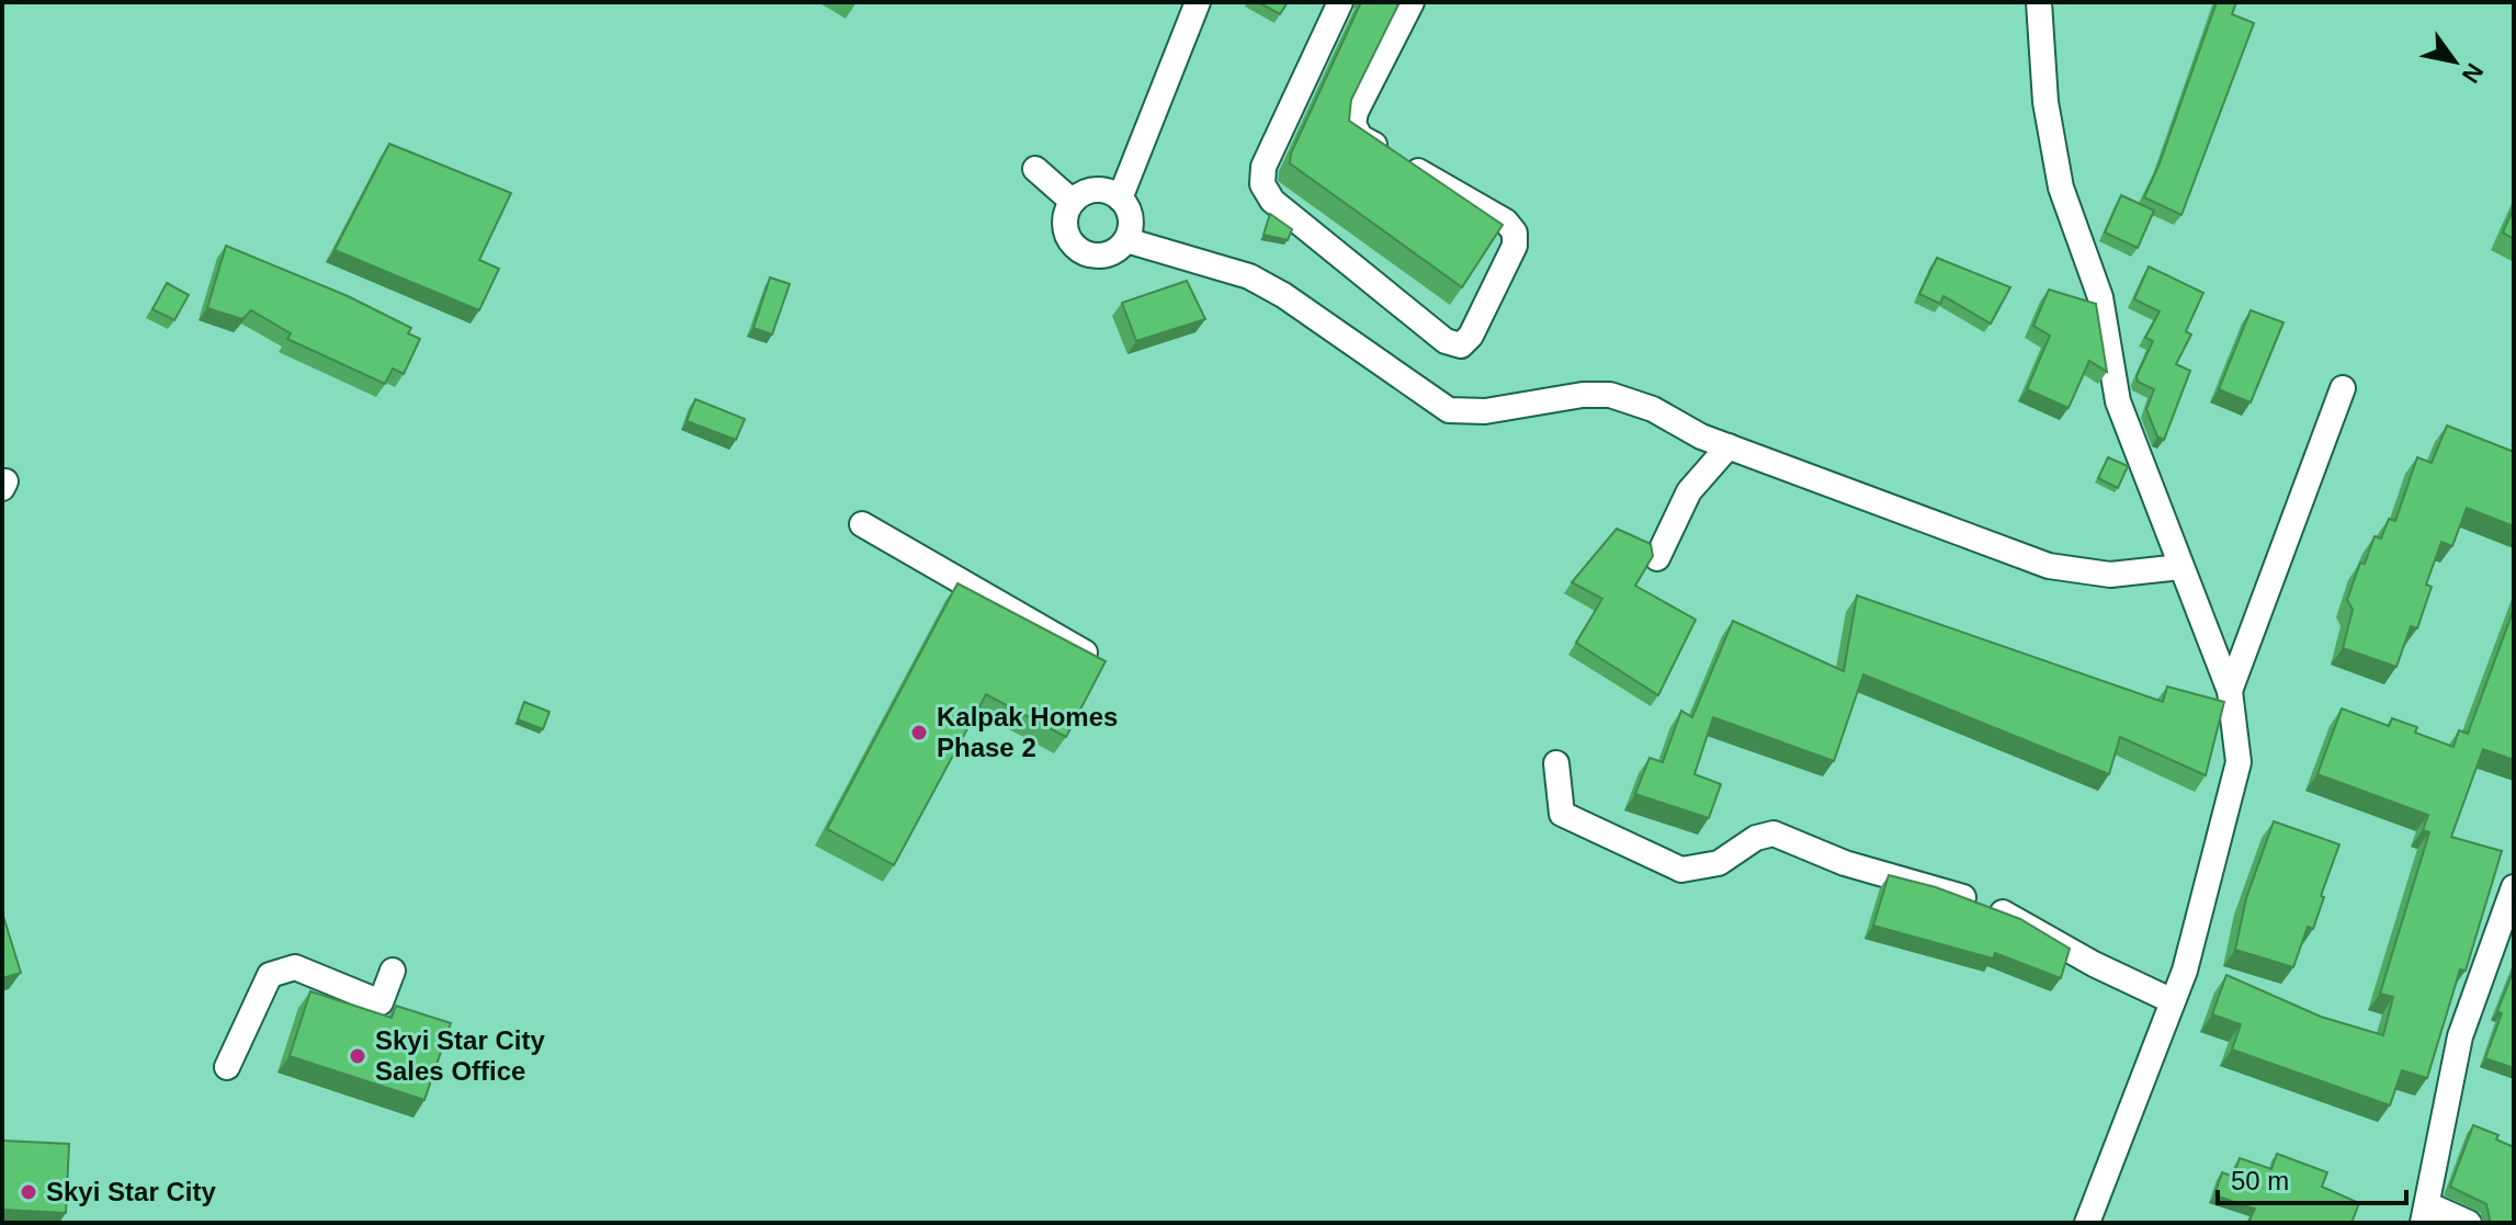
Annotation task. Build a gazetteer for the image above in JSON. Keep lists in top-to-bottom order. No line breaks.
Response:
{"places":["Kalpak Homes Phase 2","Skyi Star City Sales Office","Skyi Star City"],"scale_bar":"50 m","north":"bottom right"}
